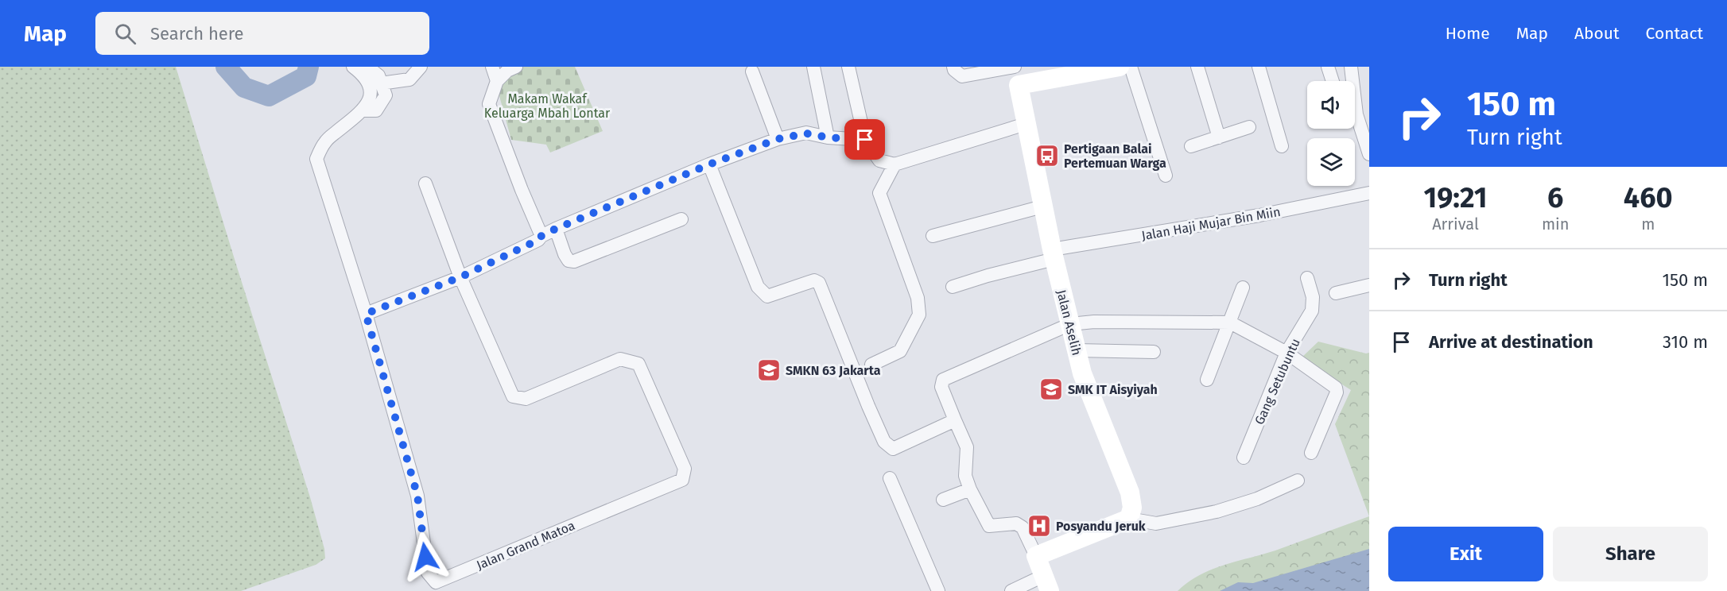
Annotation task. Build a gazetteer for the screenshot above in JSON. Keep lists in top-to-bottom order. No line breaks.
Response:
{"streets":{"street":["Jalan Haji Mujar Bin Miin","Jalan Aselih","Gang Setubuntu","Jalan Grand Matoa"]},"crossings":[["Jalan Haji Mujar Bin Miin","Jalan Aselih"]],"parks":["Makam Wakaf Keluarga Mbah Lontar"],"places":{"bus stop":["Pertigaan Balai Pertemuan Warga"],"school or university":["SMKN 63 Jakarta","SMK IT Aisyiyah"],"hospital":["Posyandu Jeruk"]},"page":{"header":"Map","search":"Search here","nav":["Home","Map","About","Contact"],"turn":["150 m","Turn right"],"eta":["19:21","Arrival","6","min","460","m"],"list":[{"name":"Turn right","value":"150 m"},{"name":"Arrive at destination","value":"310 m"}],"buttons":["Exit","Share"]}}
